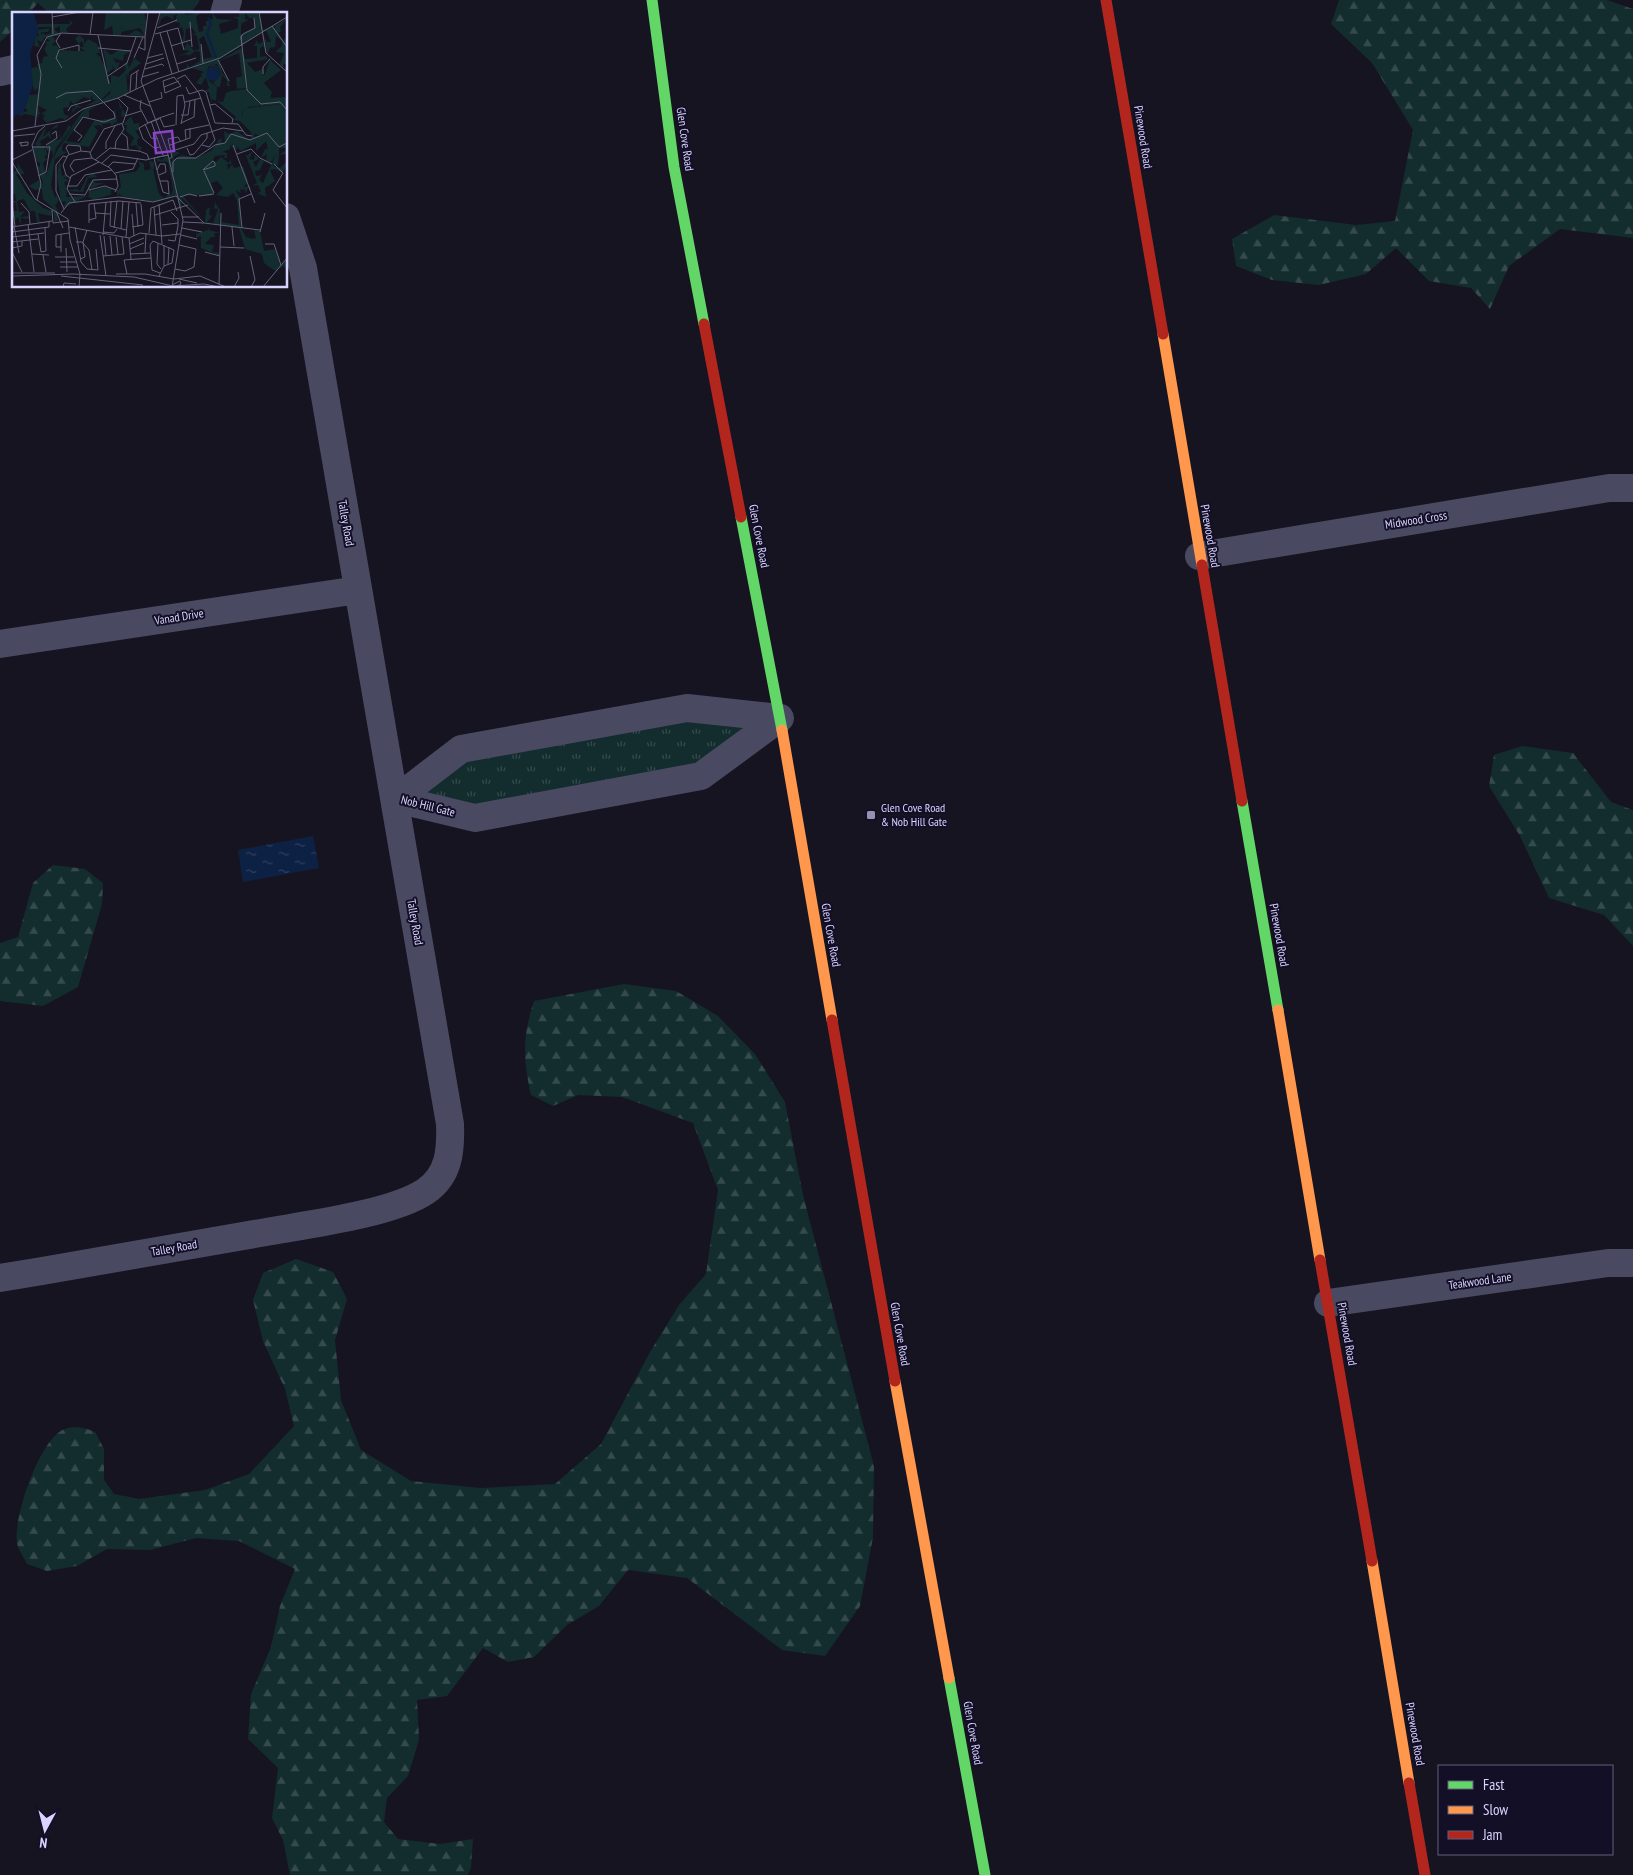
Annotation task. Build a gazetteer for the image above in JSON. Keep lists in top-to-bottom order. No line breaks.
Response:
{"streets":{"street":["Pinewood Road","Glen Cove Road","Midwood Cross","Talley Road","Vanad Drive","Nob Hill Gate","Teakwood Lane"]},"crossings":[["Pinewood Road","Midwood Cross"],["Pinewood Road","Teakwood Lane"],["Glen Cove Road","Nob Hill Gate"],["Talley Road","Vanad Drive"],["Talley Road","Nob Hill Gate"]],"places":{"transit":["Glen Cove Road & Nob Hill Gate"]},"legend":["Fast","Slow","Jam"],"north":"bottom"}
